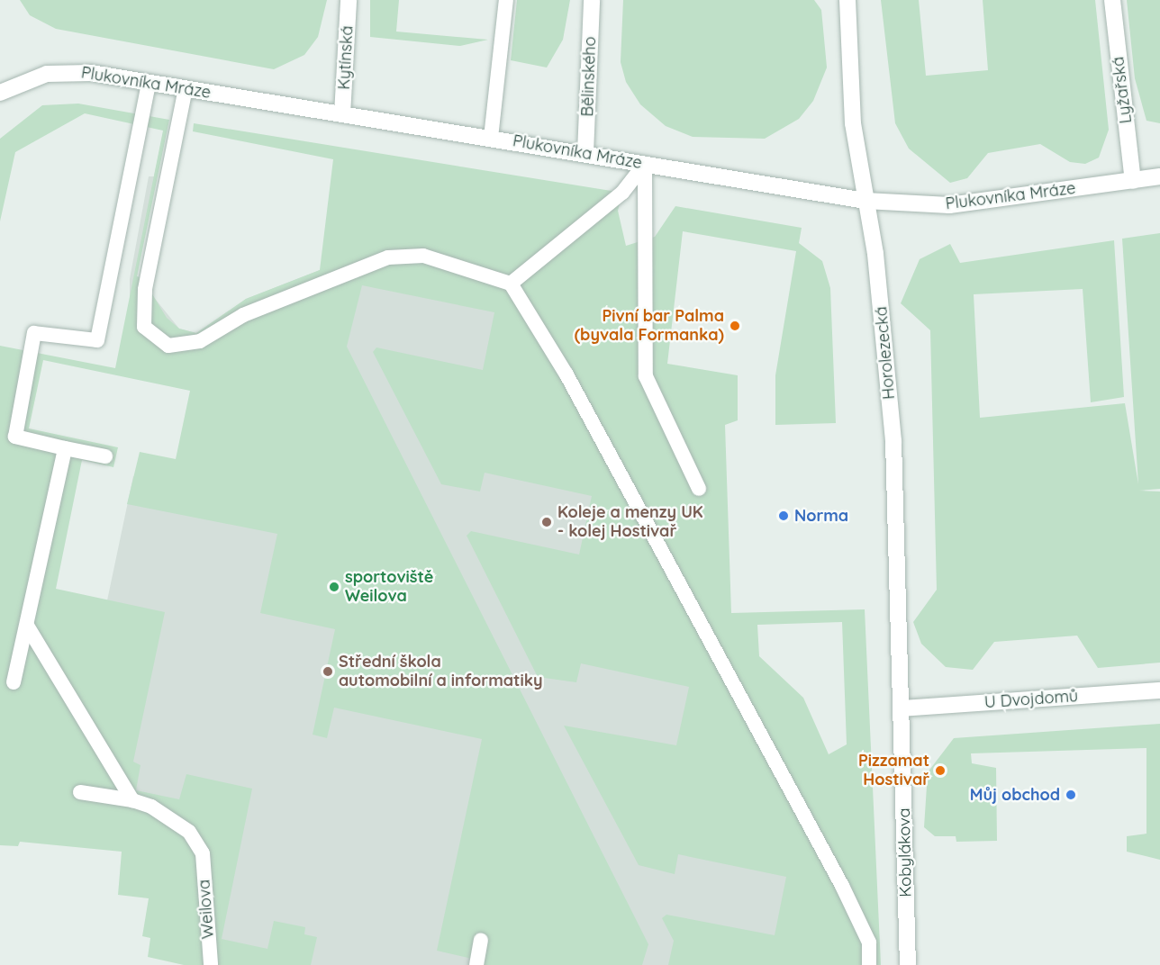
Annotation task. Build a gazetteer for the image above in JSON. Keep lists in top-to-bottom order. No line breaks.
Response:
{"streets":{"street":["Kytínská","Bělinského","Plukovníka Mráze","Lyžařská","Horolezecká","U Dvojdomů","Kobylákova"],"lane":["Weilova"]},"crossings":[["Kytínská","Plukovníka Mráze"],["Bělinského","Plukovníka Mráze"],["Plukovníka Mráze","Lyžařská"],["Plukovníka Mráze","Horolezecká"],["Horolezecká","U Dvojdomů"],["Horolezecká","Kobylákova"],["U Dvojdomů","Kobylákova"]],"places":["Pivní bar Palma (byvala Formanka)","Norma","Koleje a menzy UK - kolej Hostivař","sportoviště Weilova","Střední škola automobilní a informatiky","Pizzamat Hostivař","Můj obchod"]}
